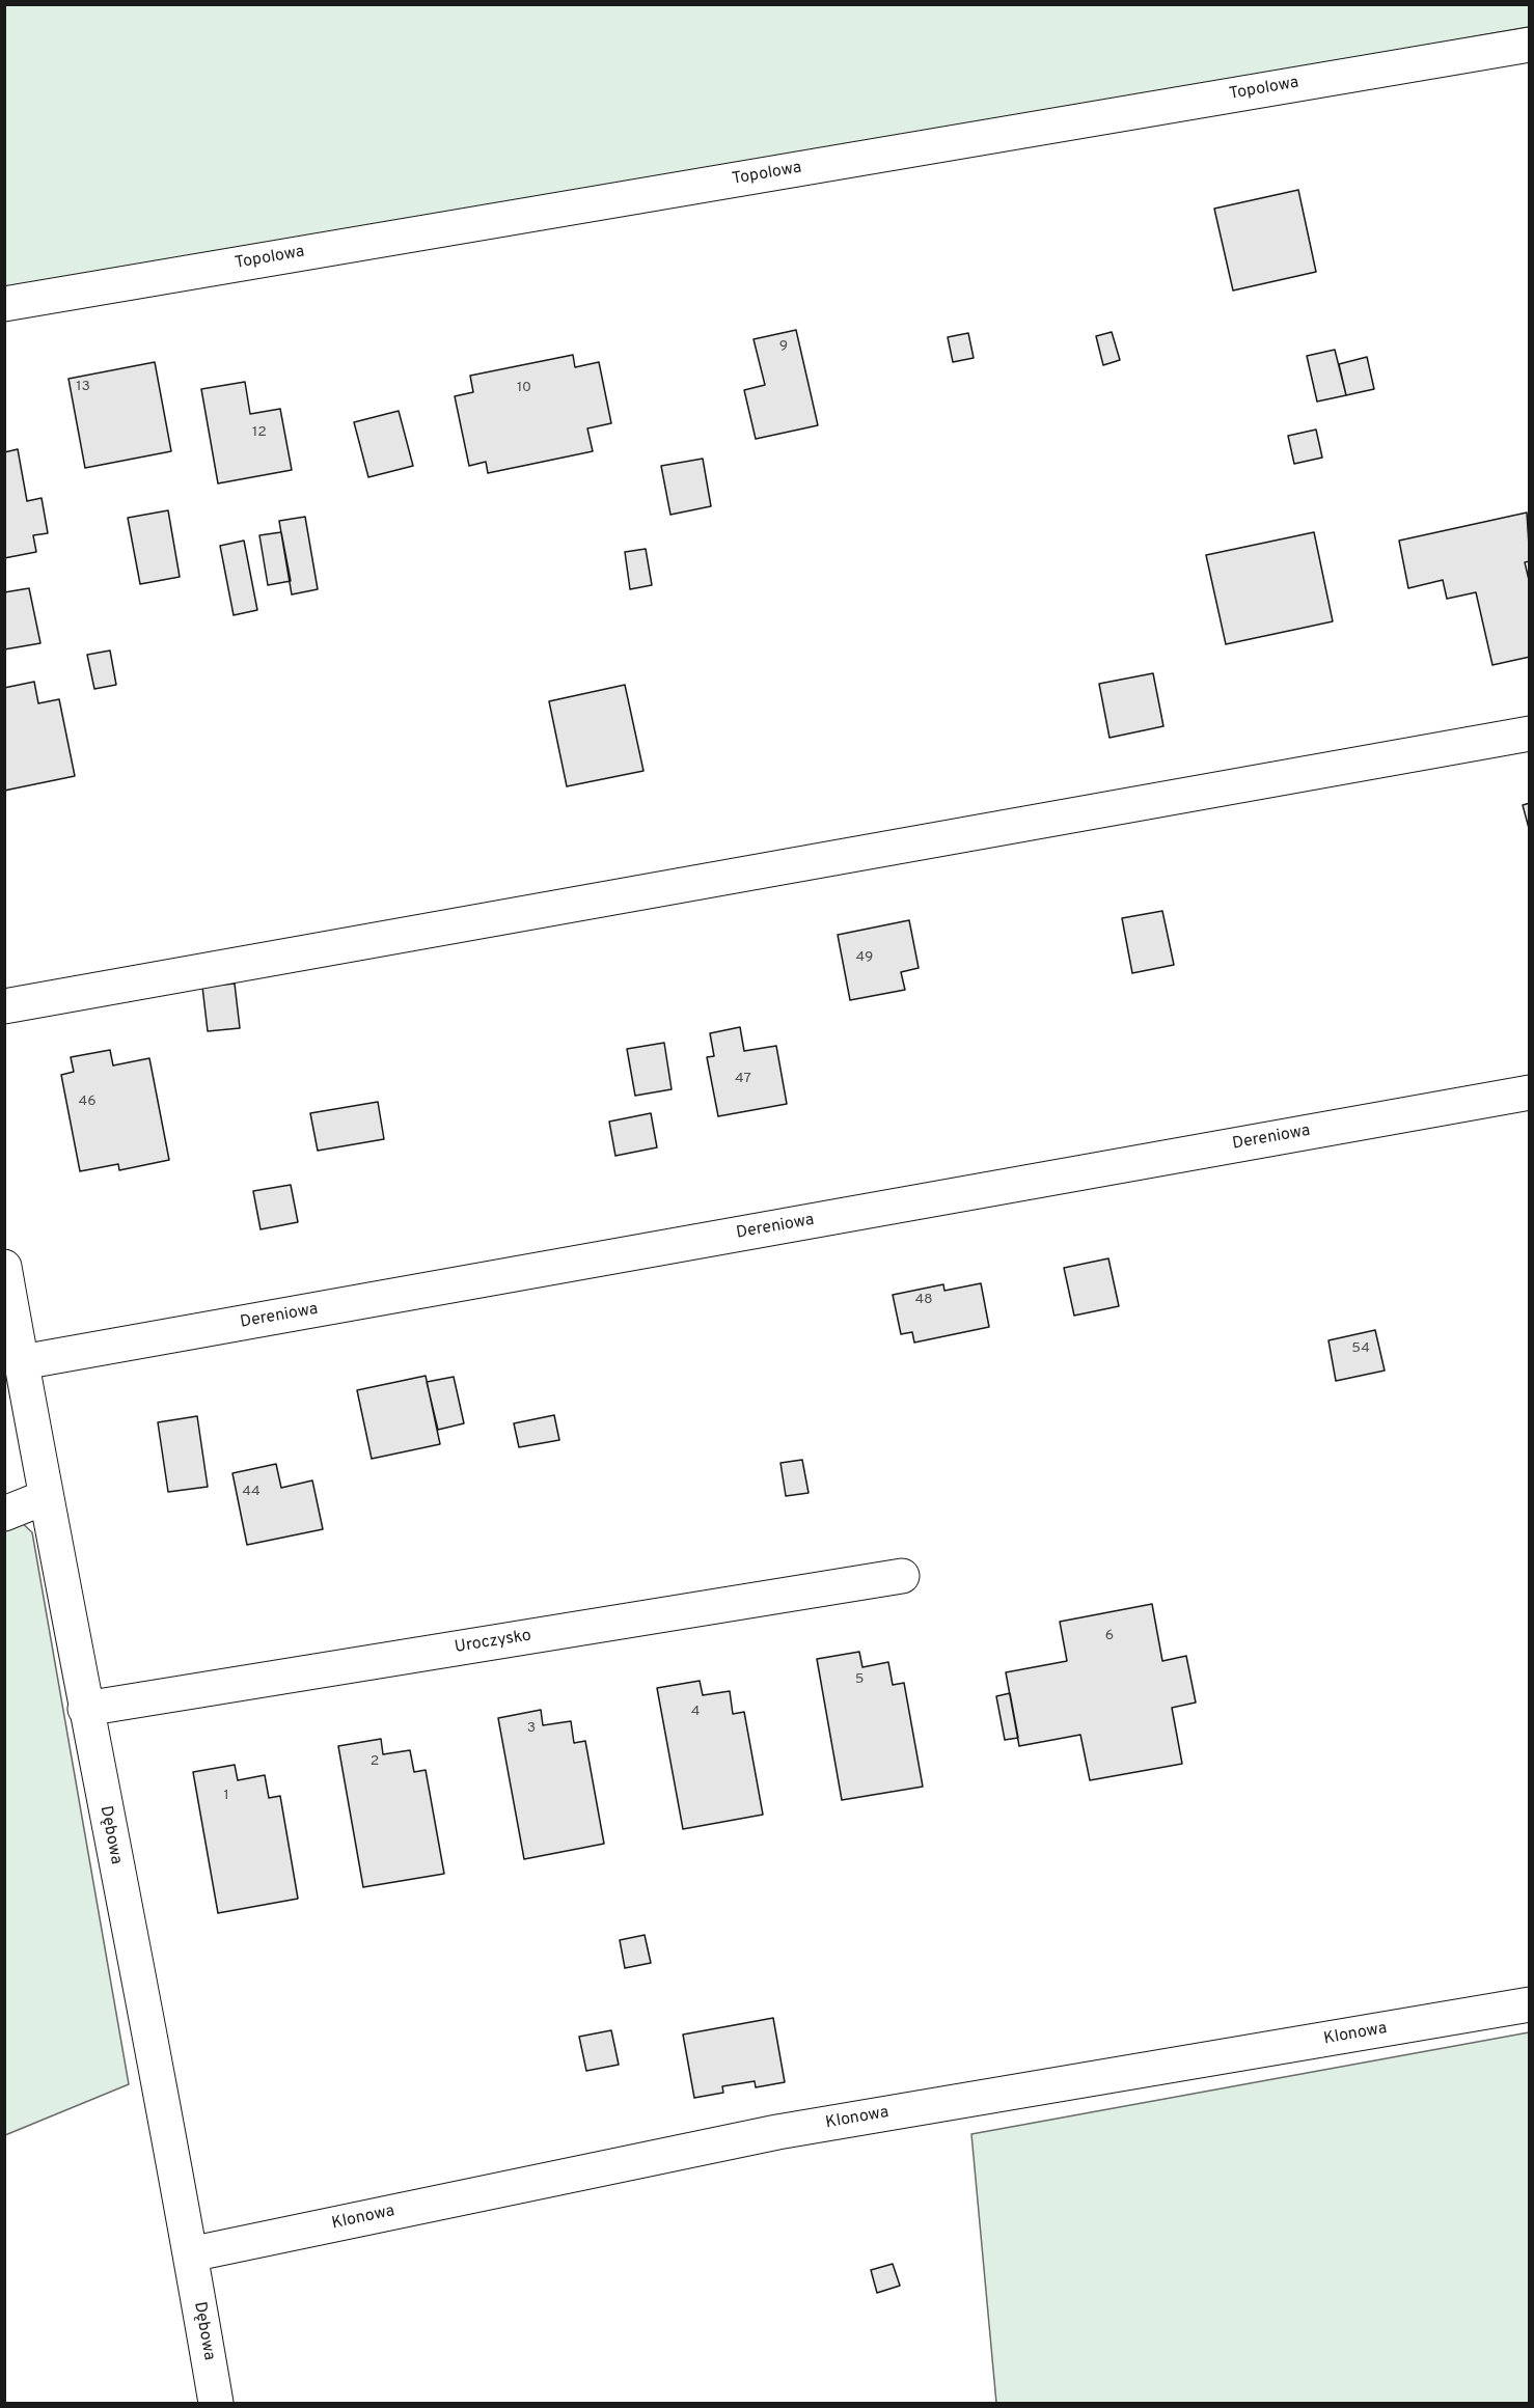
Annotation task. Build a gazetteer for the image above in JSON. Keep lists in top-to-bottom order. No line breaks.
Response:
{"streets":{"street":["Topolowa","Dereniowa","Uroczysko","Dębowa","Klonowa"]},"crossings":[["Dereniowa","Dębowa"],["Uroczysko","Dębowa"],["Dębowa","Klonowa"]],"house_numbers":["9","13","10","12","49","47","46","48","54","44","6","5","4","3","2","1"]}
